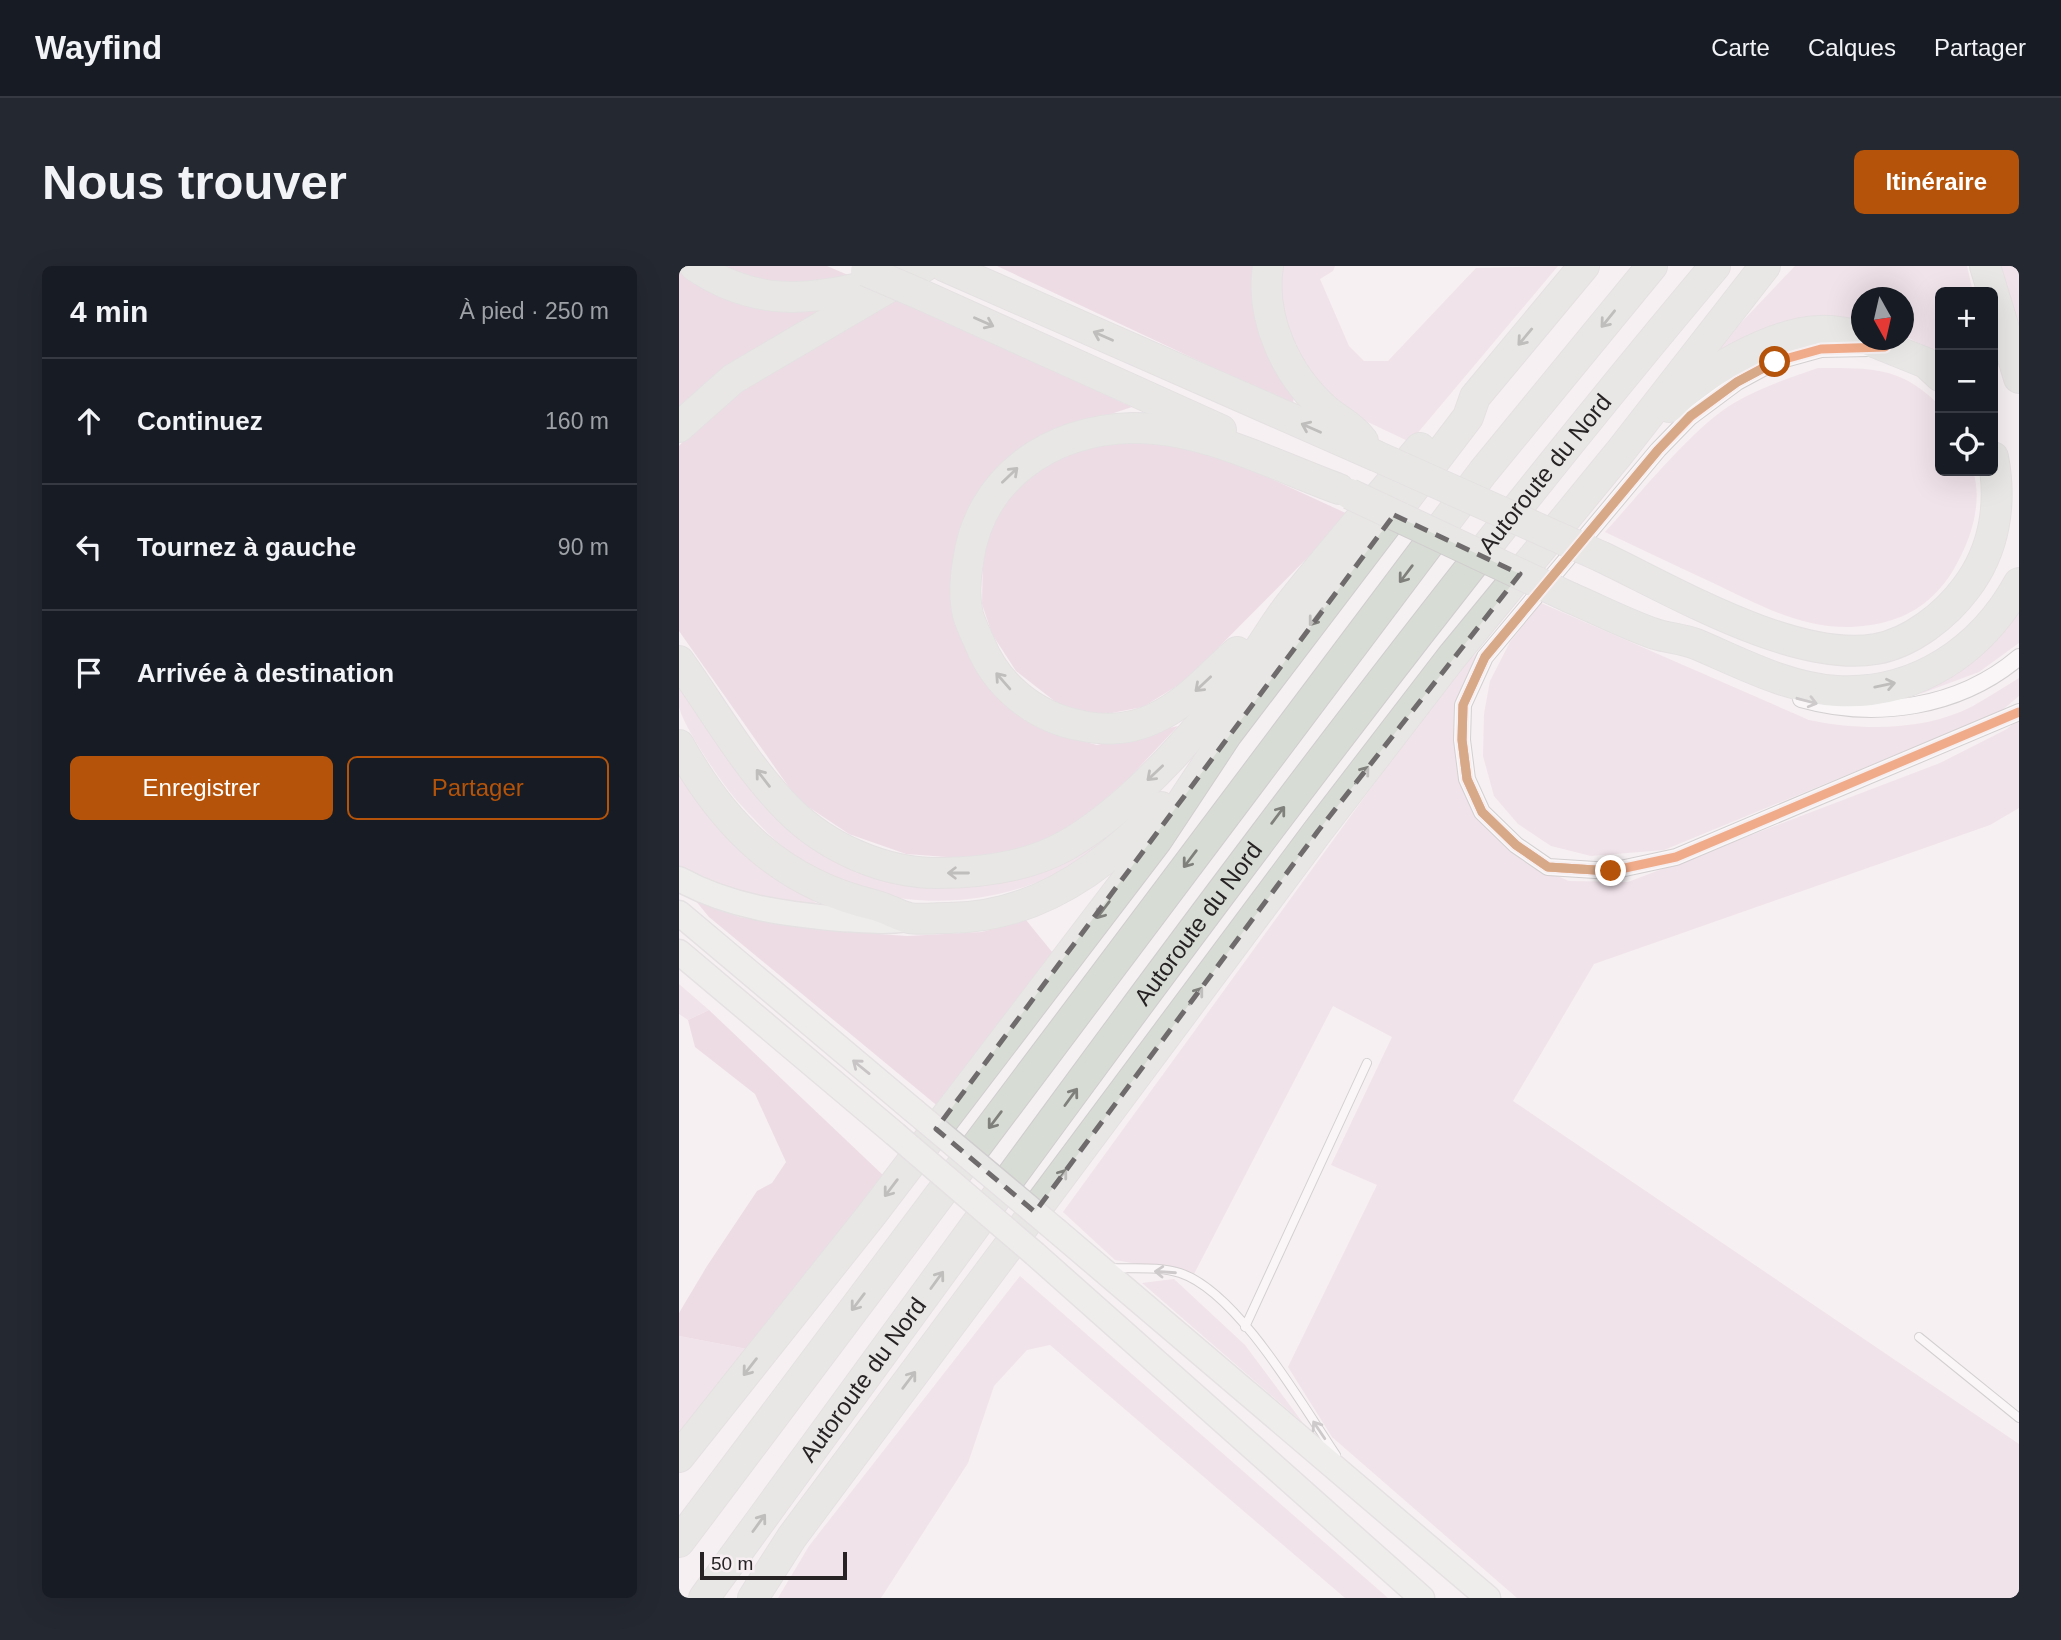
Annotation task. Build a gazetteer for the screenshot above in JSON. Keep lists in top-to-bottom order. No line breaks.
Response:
{"streets":{"highway":["Autoroute du Nord"]},"scale_bar":"50 m","north":"bottom","page":{"header":"Wayfind","nav":["Carte","Calques","Partager"],"buttons":["Itinéraire",["Enregistrer","Partager"]],"title":"Nous trouver","heading":["4 min","À pied · 250 m"],"map_buttons":["+","−"],"list":[["Continuez","160 m"],["Tournez à gauche","90 m"],"Arrivée à destination"],"scale":"50 m"}}
